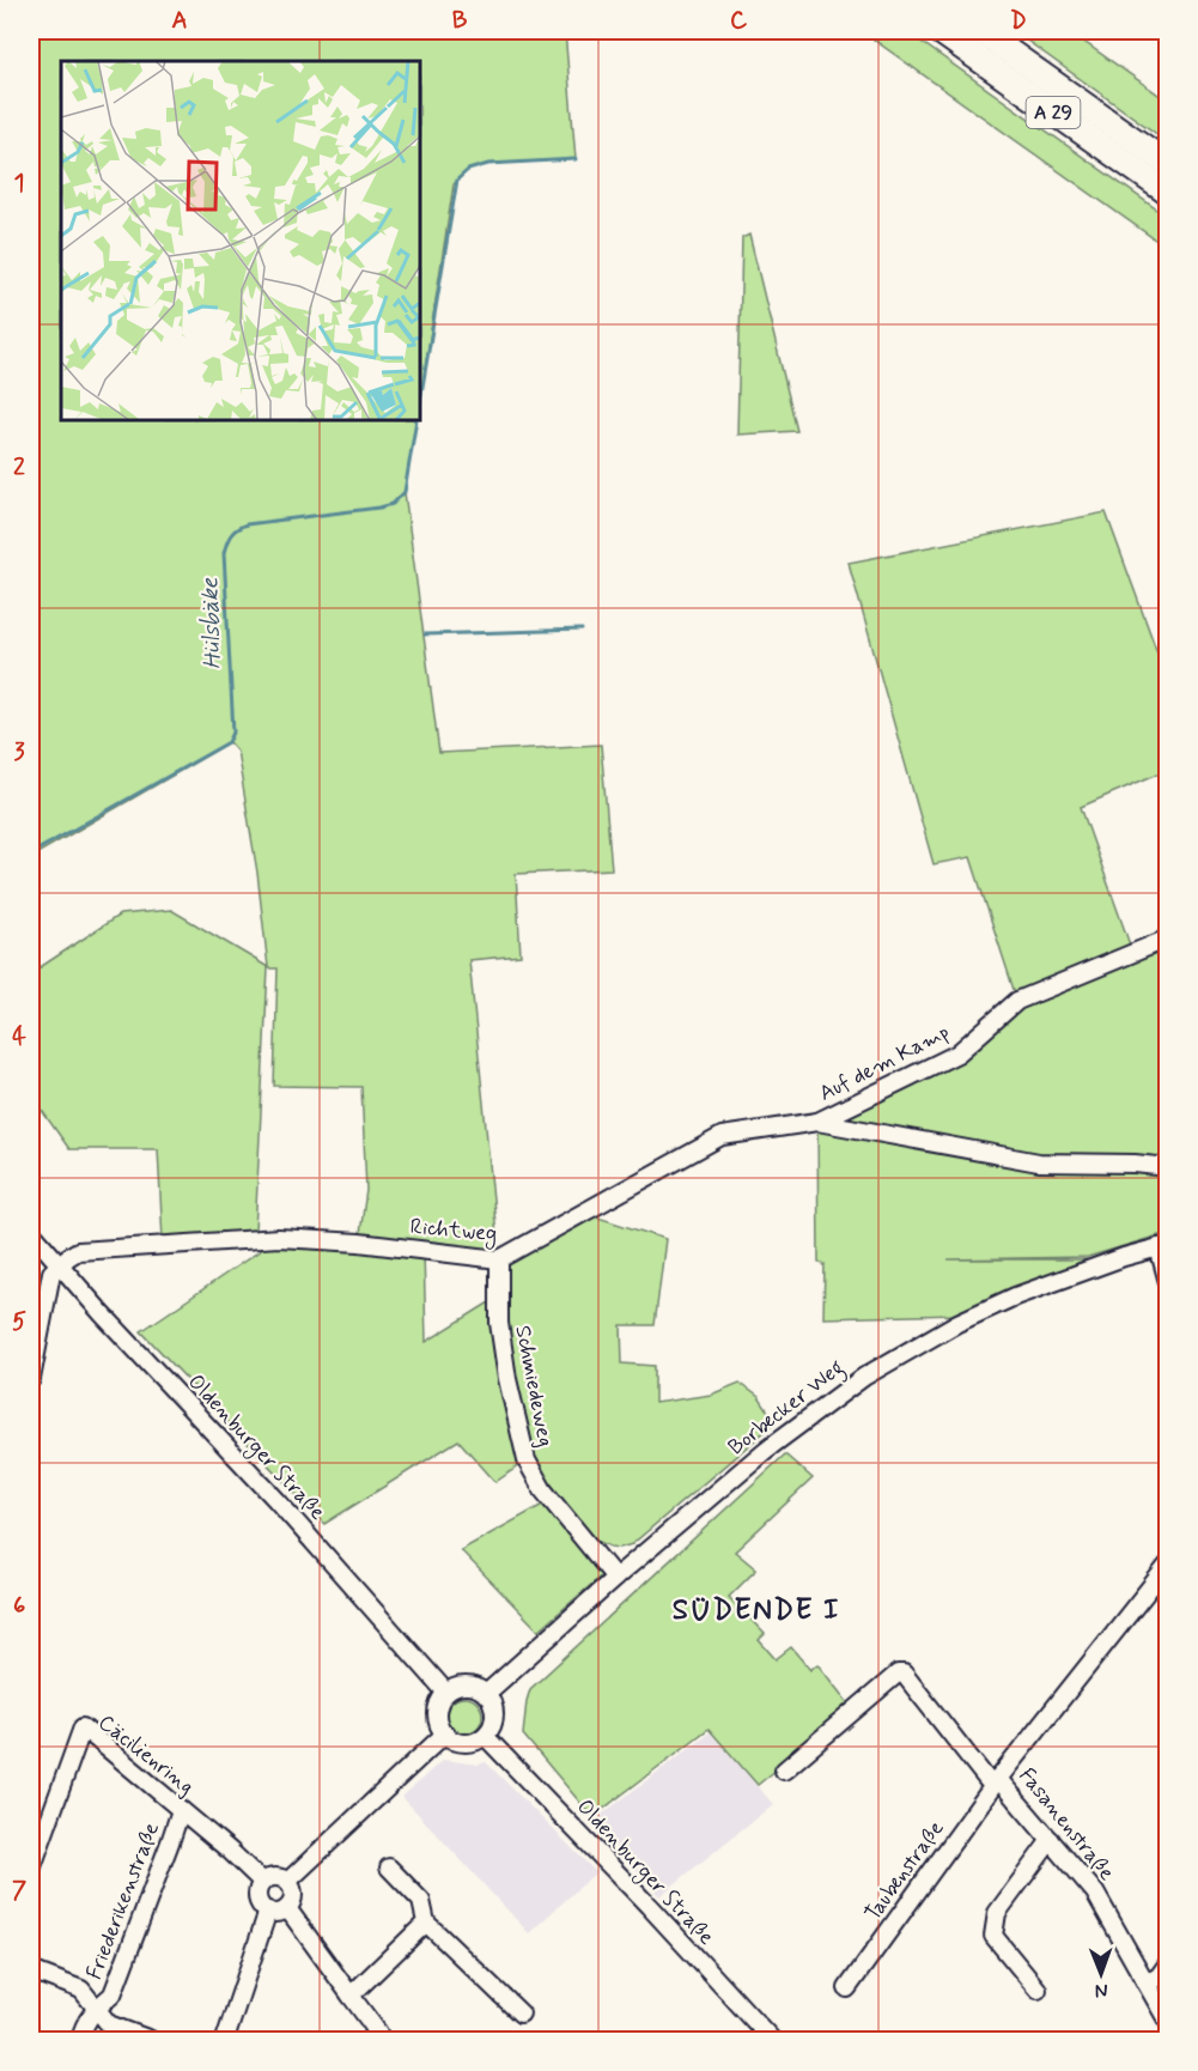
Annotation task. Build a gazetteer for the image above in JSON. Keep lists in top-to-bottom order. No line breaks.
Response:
{"streets":{"highway":["A 29"],"street":["Auf dem Kamp","Richtweg","Schmiedeweg","Borbecker Weg","Oldenburger Straße","Cäcilienring","Fasanenstraße","Taubenstraße","Friederikenstraße"]},"crossings":[["Auf dem Kamp","Richtweg"],["Richtweg","Schmiedeweg"],["Richtweg","Oldenburger Straße"],["Schmiedeweg","Borbecker Weg"],["Borbecker Weg","Oldenburger Straße"],["Cäcilienring","Friederikenstraße"],["Fasanenstraße","Taubenstraße"]],"districts":["SÜDENDE I"],"water":["Hülsbäke"],"north":"bottom","grid":{"columns":["A","B","C","D"],"rows":["1","2","3","4","5","6","7"]}}
